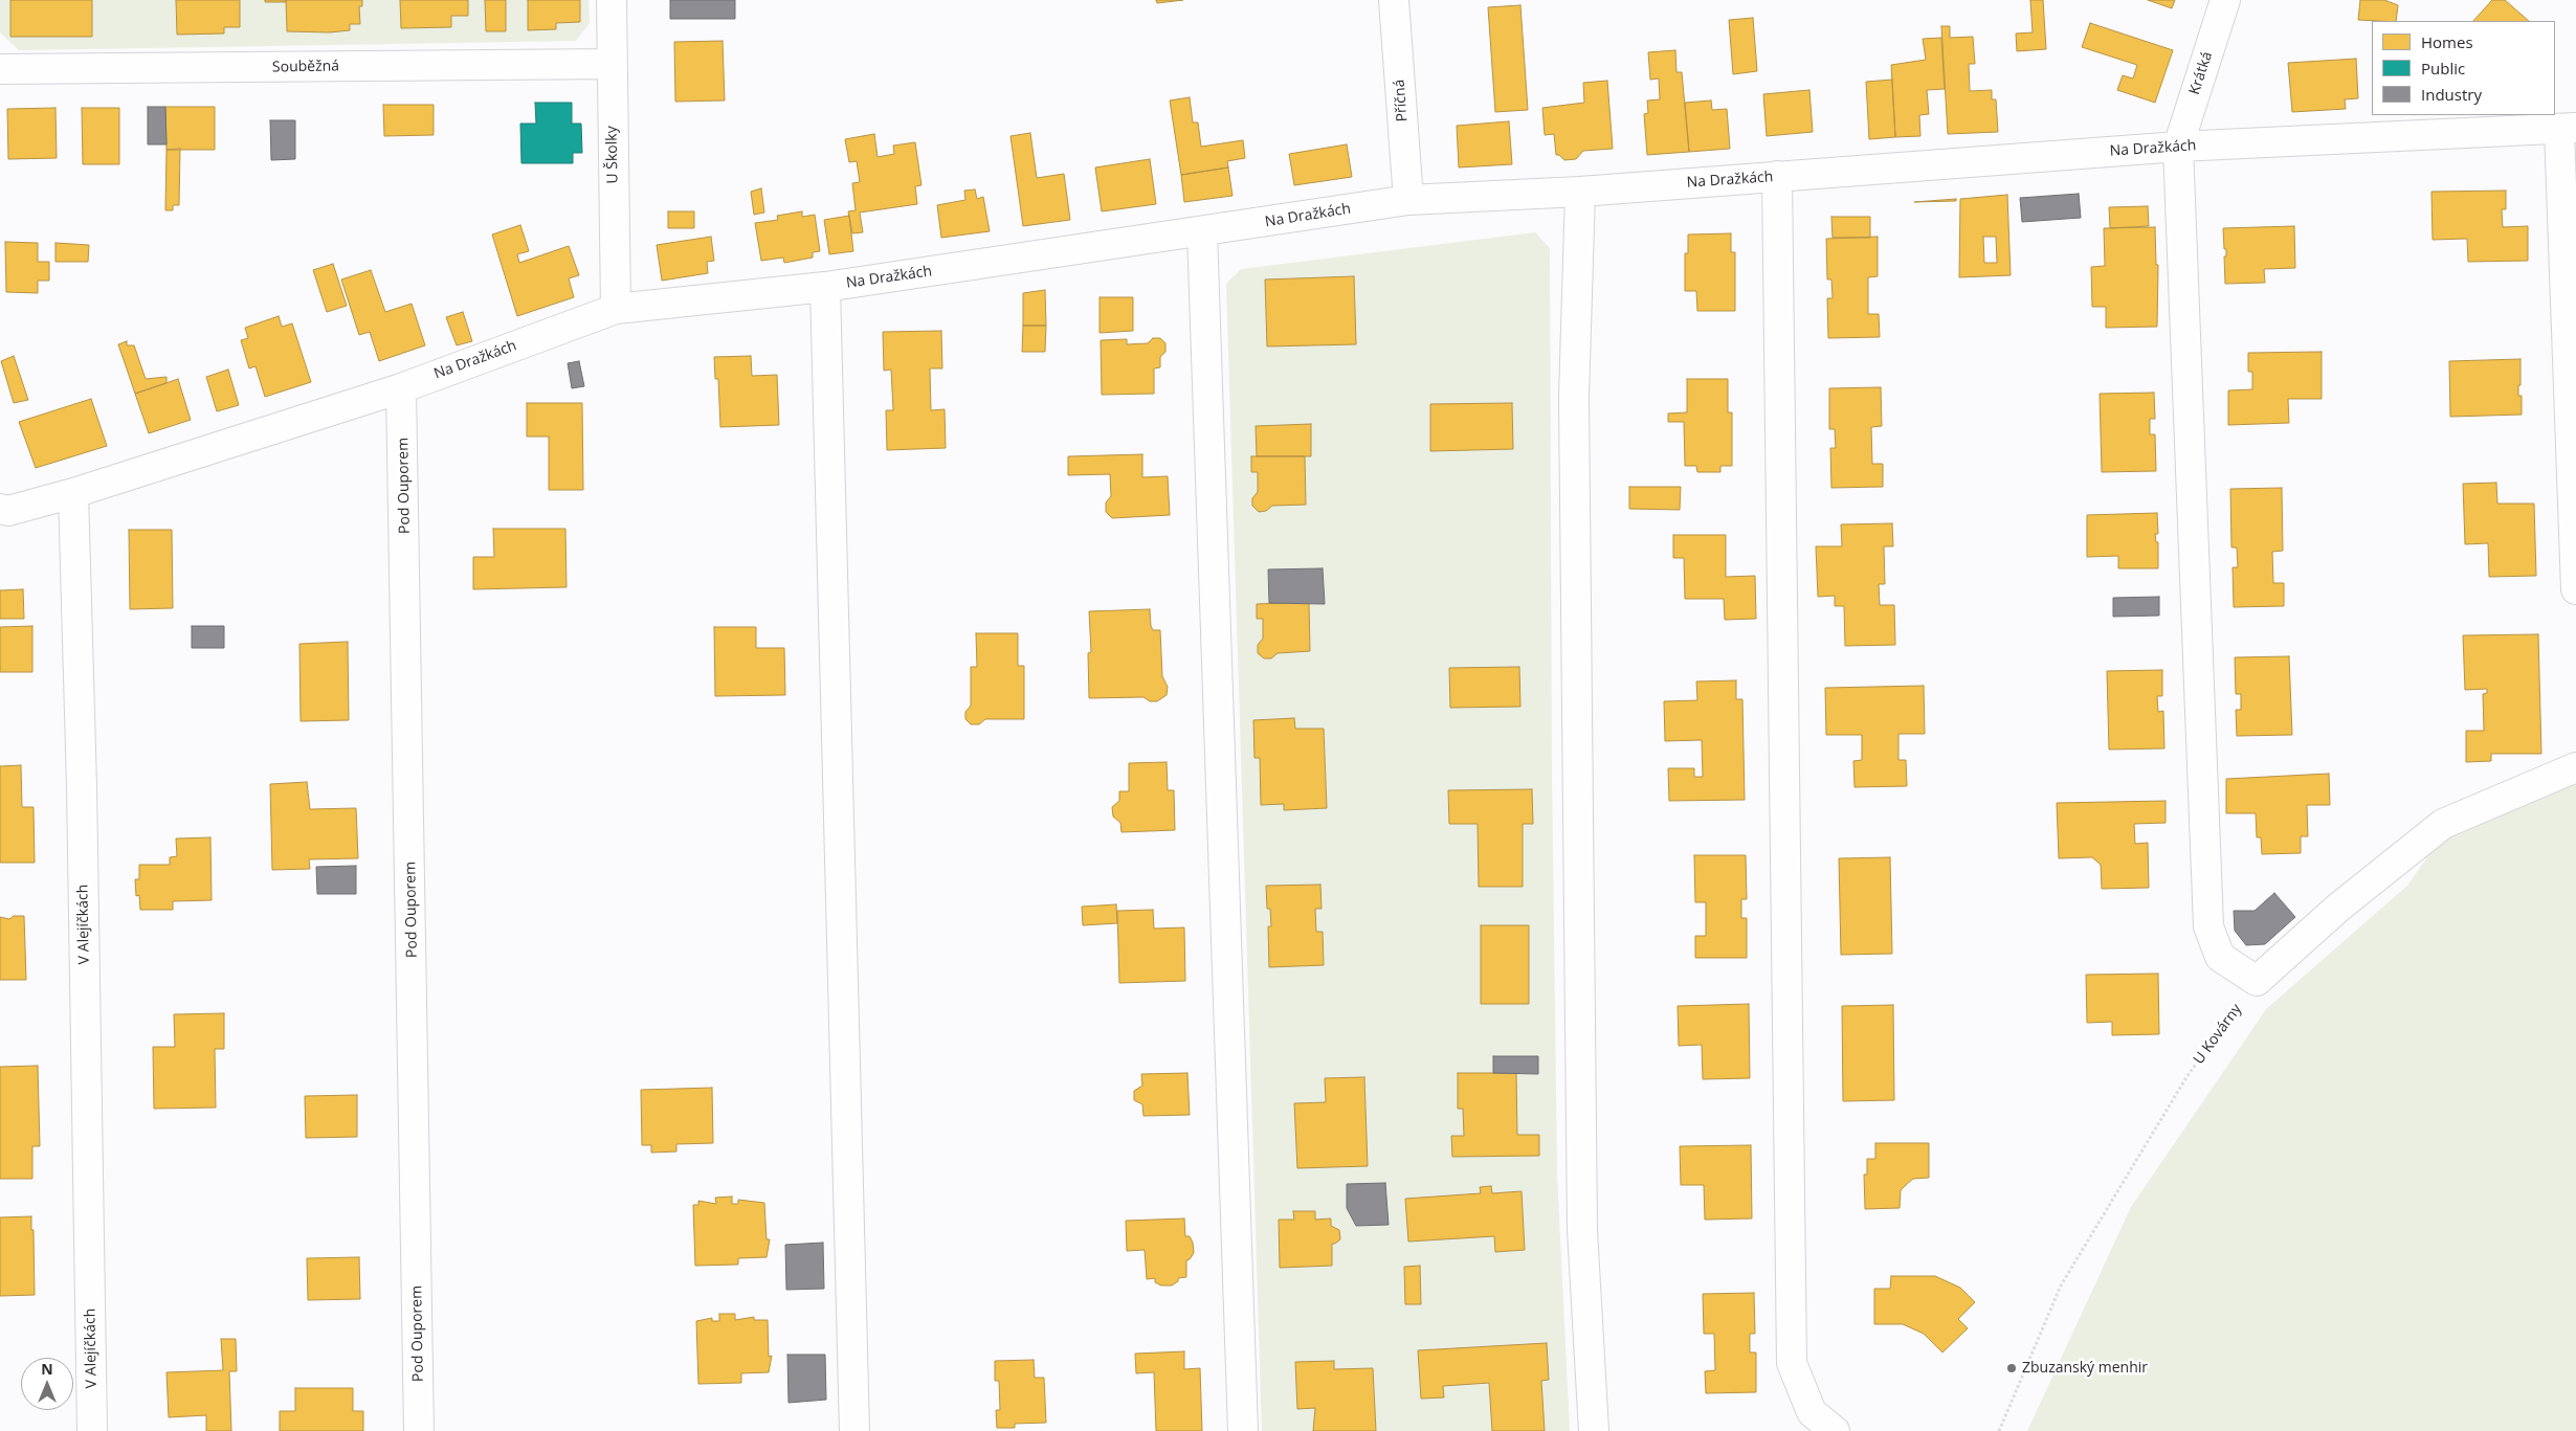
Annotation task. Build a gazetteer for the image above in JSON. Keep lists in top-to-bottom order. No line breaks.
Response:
{"streets":{"street":["Souběžná","Krátká","Příčná","Na Dražkách","U Školky","Pod Ouporem","V Alejíčkách"],"path":["U Kovárny"]},"crossings":[["Souběžná","U Školky"],["Krátká","Na Dražkách"],["Příčná","Na Dražkách"],["Na Dražkách","U Školky"],["Na Dražkách","Pod Ouporem"],["Na Dražkách","V Alejíčkách"]],"places":["Zbuzanský menhir"],"legend":["Homes","Public","Industry"],"north":"top"}
